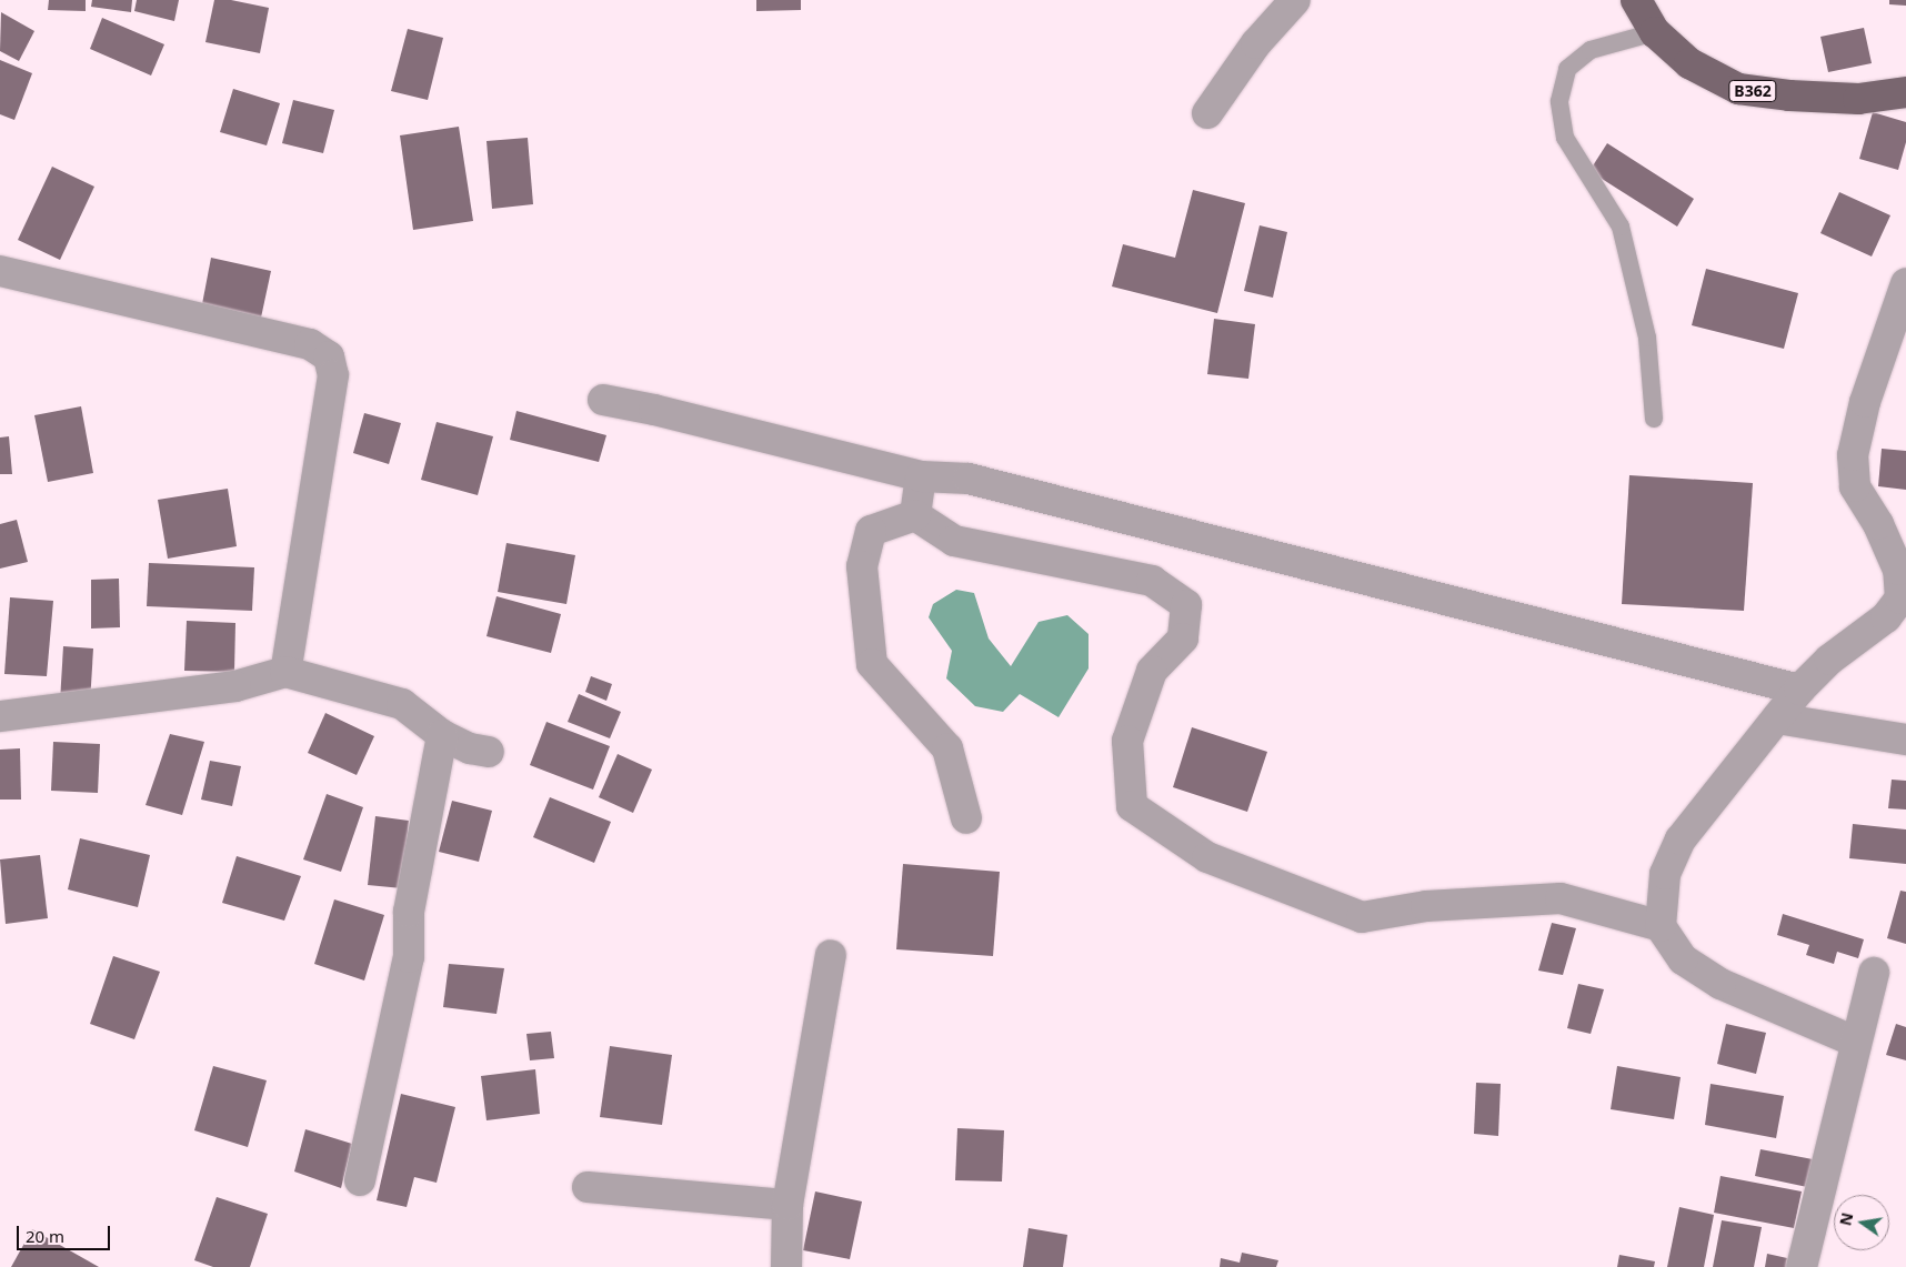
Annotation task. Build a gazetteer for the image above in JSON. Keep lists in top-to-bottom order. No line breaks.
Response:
{"streets":{"main road":["B362"]},"scale_bar":"20 m","north":"left"}
